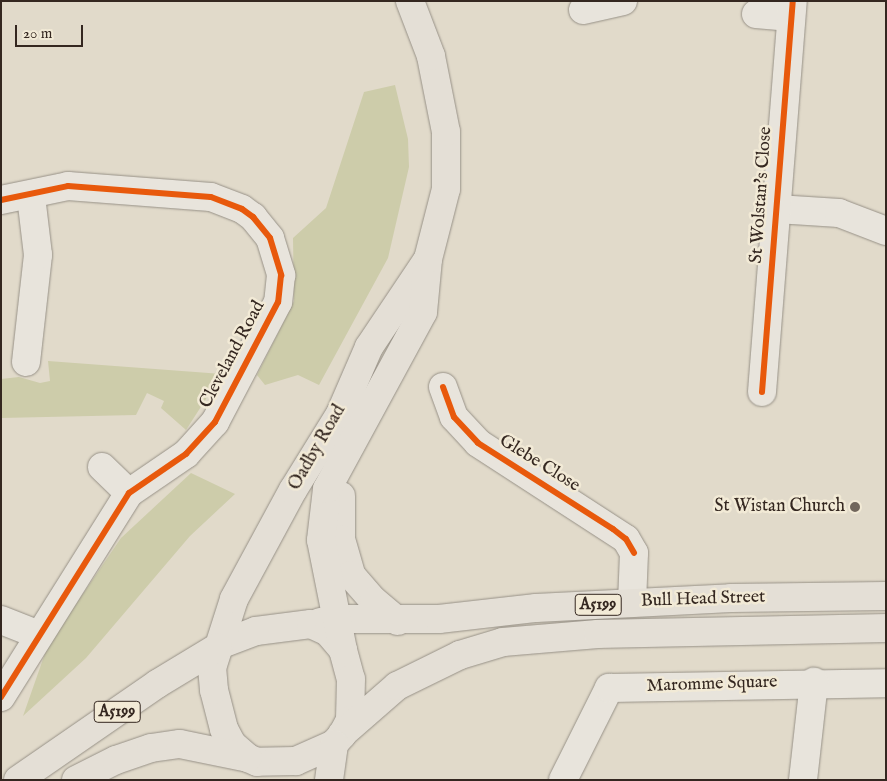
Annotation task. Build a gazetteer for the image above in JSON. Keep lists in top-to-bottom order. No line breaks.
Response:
{"streets":{"main road":["Oadby Road","Bull Head Street","A5199"],"street":["St Wolstan's Close","Cleveland Road","Glebe Close","Maromme Square"]},"crossings":[["Oadby Road","Bull Head Street"],["Oadby Road","A5199"],["Glebe Close","Bull Head Street"],["Bull Head Street","A5199"]],"places":["St Wistan Church"],"scale_bar":"20 m"}
